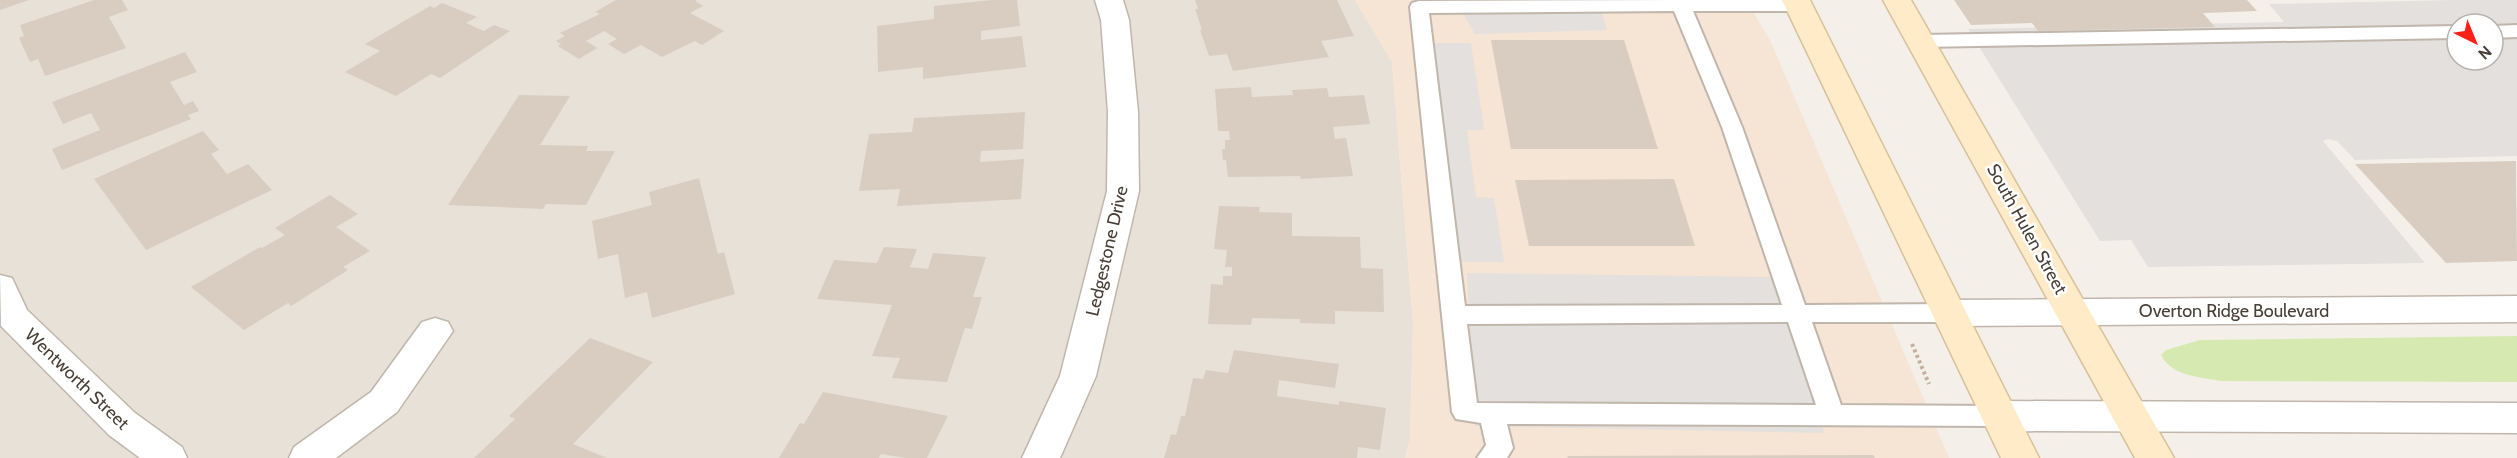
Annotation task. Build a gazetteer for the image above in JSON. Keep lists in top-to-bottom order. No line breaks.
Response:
{"streets":{"main road":["South Hulen Street"],"street":["Ledgestone Drive","Overton Ridge Boulevard","Wentworth Street"]},"crossings":[["South Hulen Street","Overton Ridge Boulevard"]],"north":"bottom right"}
